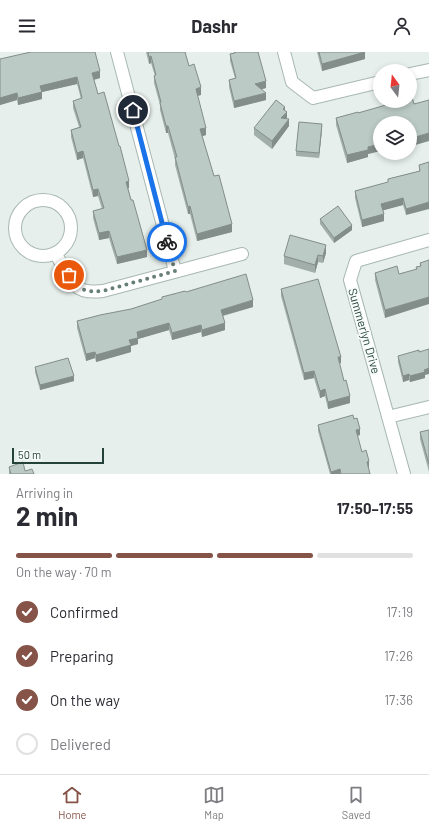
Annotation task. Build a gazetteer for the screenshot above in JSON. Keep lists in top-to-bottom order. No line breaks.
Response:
{"streets":{"street":["Summerlyn Drive"]},"scale_bar":"50 m","north":"top","page":{"header":"Dashr","scale":"50 m","heading":["2 min","Arriving in","17:50–17:55"],"bar":"On the way · 70 m","list":[["Confirmed","17:19"],["Preparing","17:26"],["On the way","17:36"],"Delivered"],"tabs":["Home","Map","Saved"]}}
